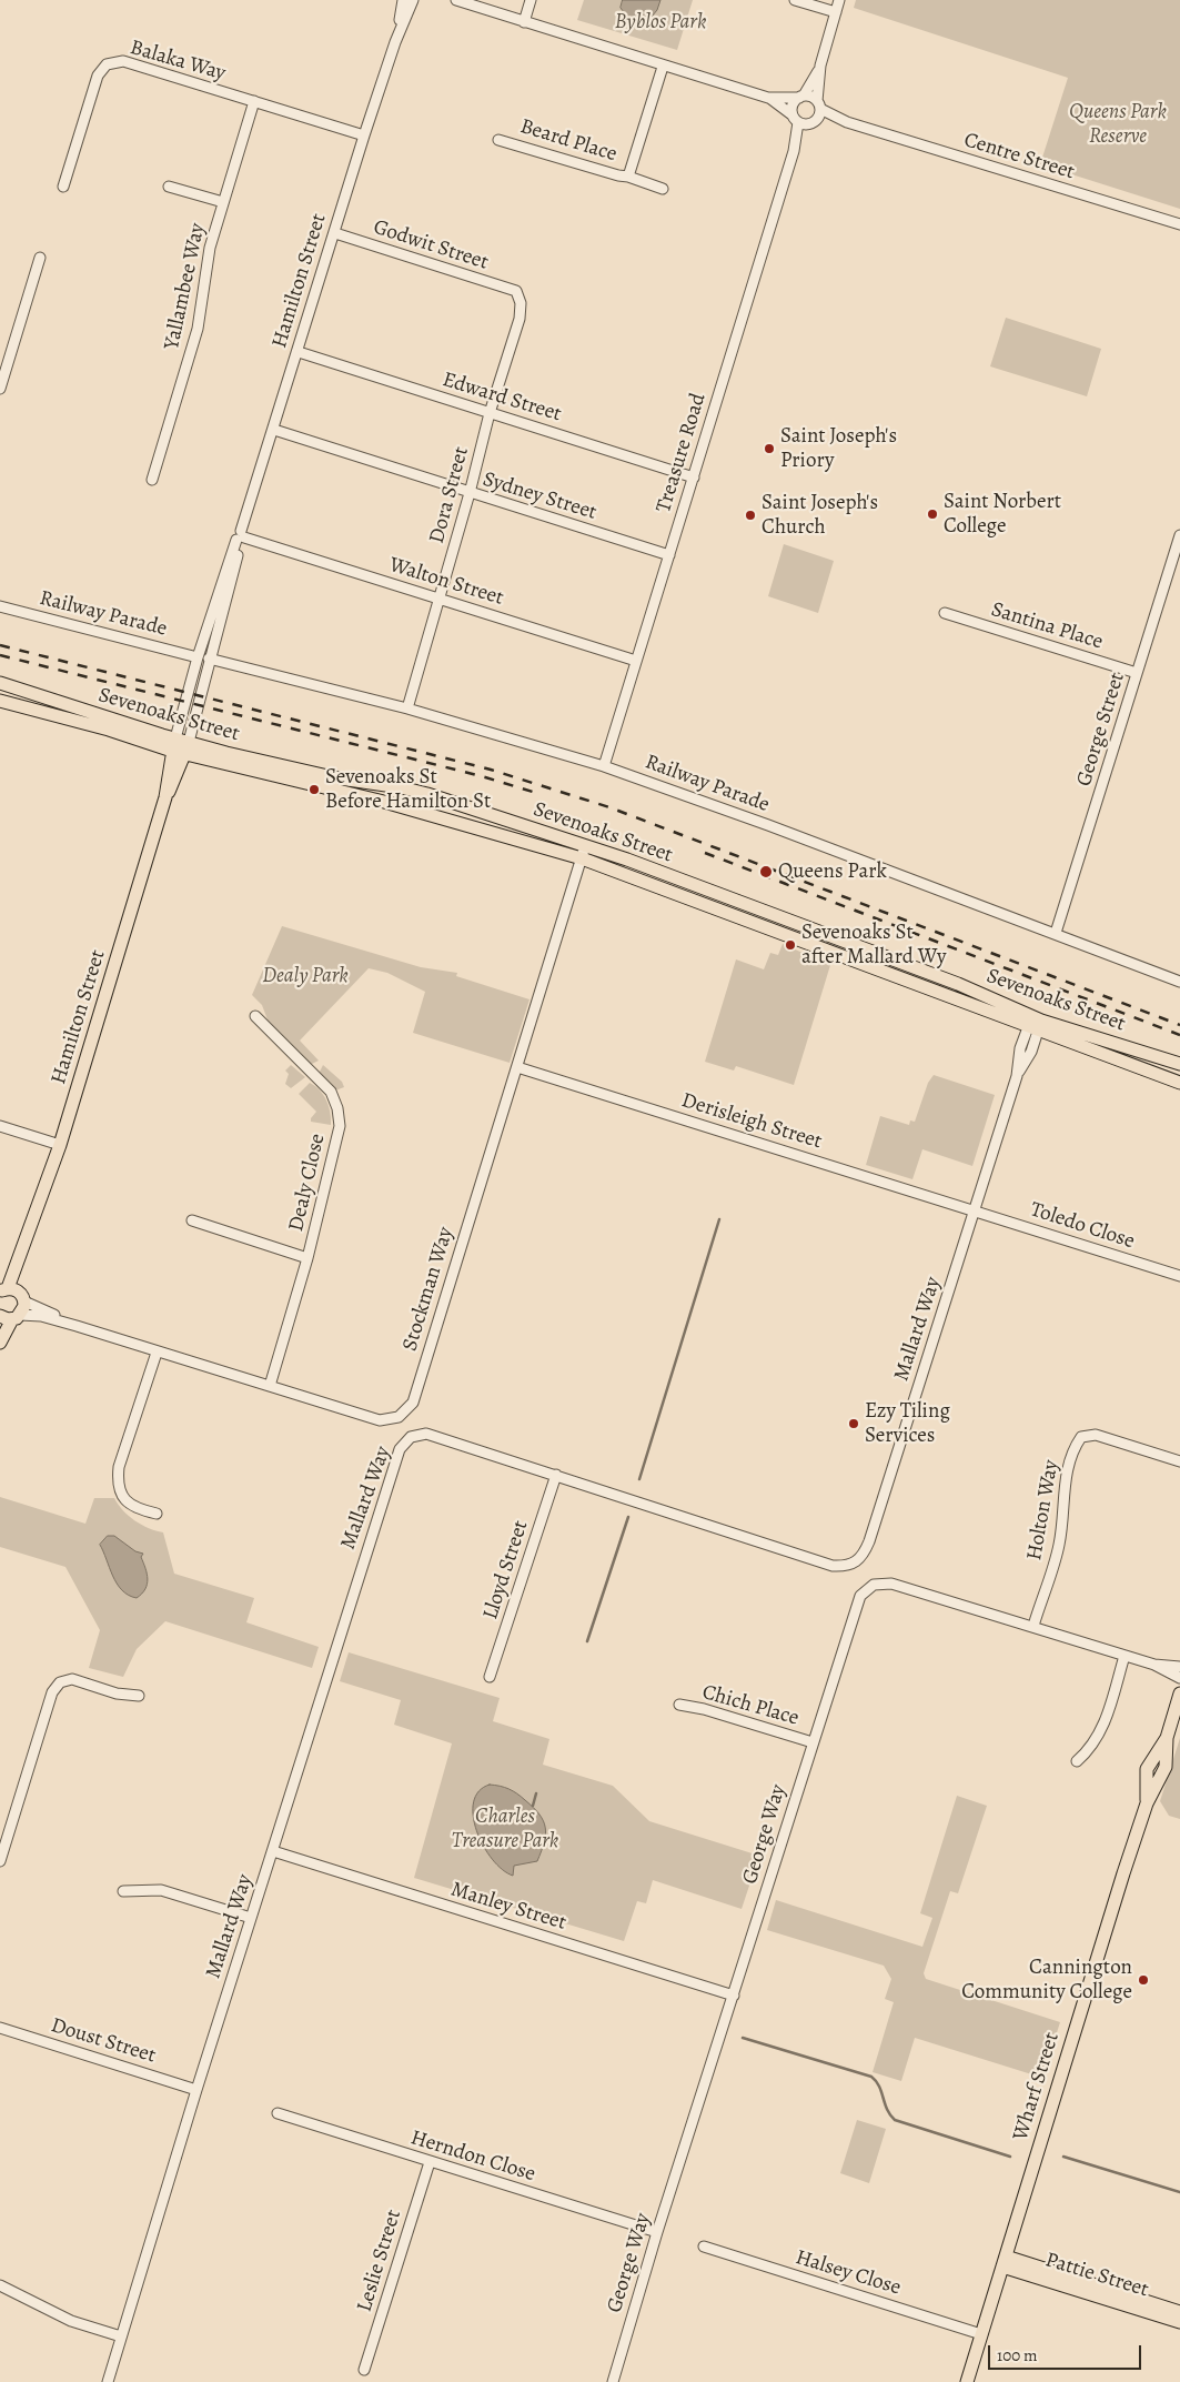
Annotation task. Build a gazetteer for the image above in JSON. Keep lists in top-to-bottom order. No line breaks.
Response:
{"streets":{"main road":["Hamilton Street","Sevenoaks Street","Wharf Street","Pattie Street"],"street":["Balaka Way","Beard Place","Centre Street","Godwit Street","Yallambee Way","Edward Street","Treasure Road","Dora Street","Sydney Street","Walton Street","Railway Parade","Santina Place","George Street","Derisleigh Street","Dealy Close","Toledo Close","Stockman Way","Mallard Way","Holton Way","Lloyd Street","Chich Place","George Way","Manley Street","Doust Street","Herndon Close","Leslie Street","Halsey Close"]},"crossings":[["Balaka Way","Hamilton Street"],["Balaka Way","Yallambee Way"],["Centre Street","Treasure Road"],["Godwit Street","Hamilton Street"],["Godwit Street","Dora Street"],["Hamilton Street","Edward Street"],["Hamilton Street","Sydney Street"],["Hamilton Street","Walton Street"],["Hamilton Street","Railway Parade"],["Hamilton Street","Sevenoaks Street"],["Hamilton Street","Stockman Way"],["Edward Street","Treasure Road"],["Edward Street","Dora Street"],["Treasure Road","Sydney Street"],["Treasure Road","Walton Street"],["Treasure Road","Railway Parade"],["Dora Street","Sydney Street"],["Dora Street","Walton Street"],["Dora Street","Railway Parade"],["Railway Parade","George Street"],["Santina Place","George Street"],["Sevenoaks Street","Stockman Way"],["Sevenoaks Street","Mallard Way"],["Derisleigh Street","Toledo Close"],["Derisleigh Street","Stockman Way"],["Derisleigh Street","Mallard Way"],["Dealy Close","Stockman Way"],["Toledo Close","Mallard Way"],["Mallard Way","Lloyd Street"],["Mallard Way","Manley Street"],["Mallard Way","Doust Street"],["Holton Way","George Way"],["Chich Place","George Way"],["George Way","Manley Street"],["George Way","Herndon Close"],["Wharf Street","Halsey Close"],["Wharf Street","Pattie Street"],["Herndon Close","Leslie Street"]],"parks":["Byblos Park","Queens Park Reserve","Dealy Park","Charles Treasure Park"],"places":["Saint Joseph's Priory","Saint Norbert College","Saint Joseph's Church","Sevenoaks St Before Hamilton St","Queens Park","Sevenoaks St after Mallard Wy","Ezy Tiling Services","Cannington Community College"],"scale_bar":"100 m"}
